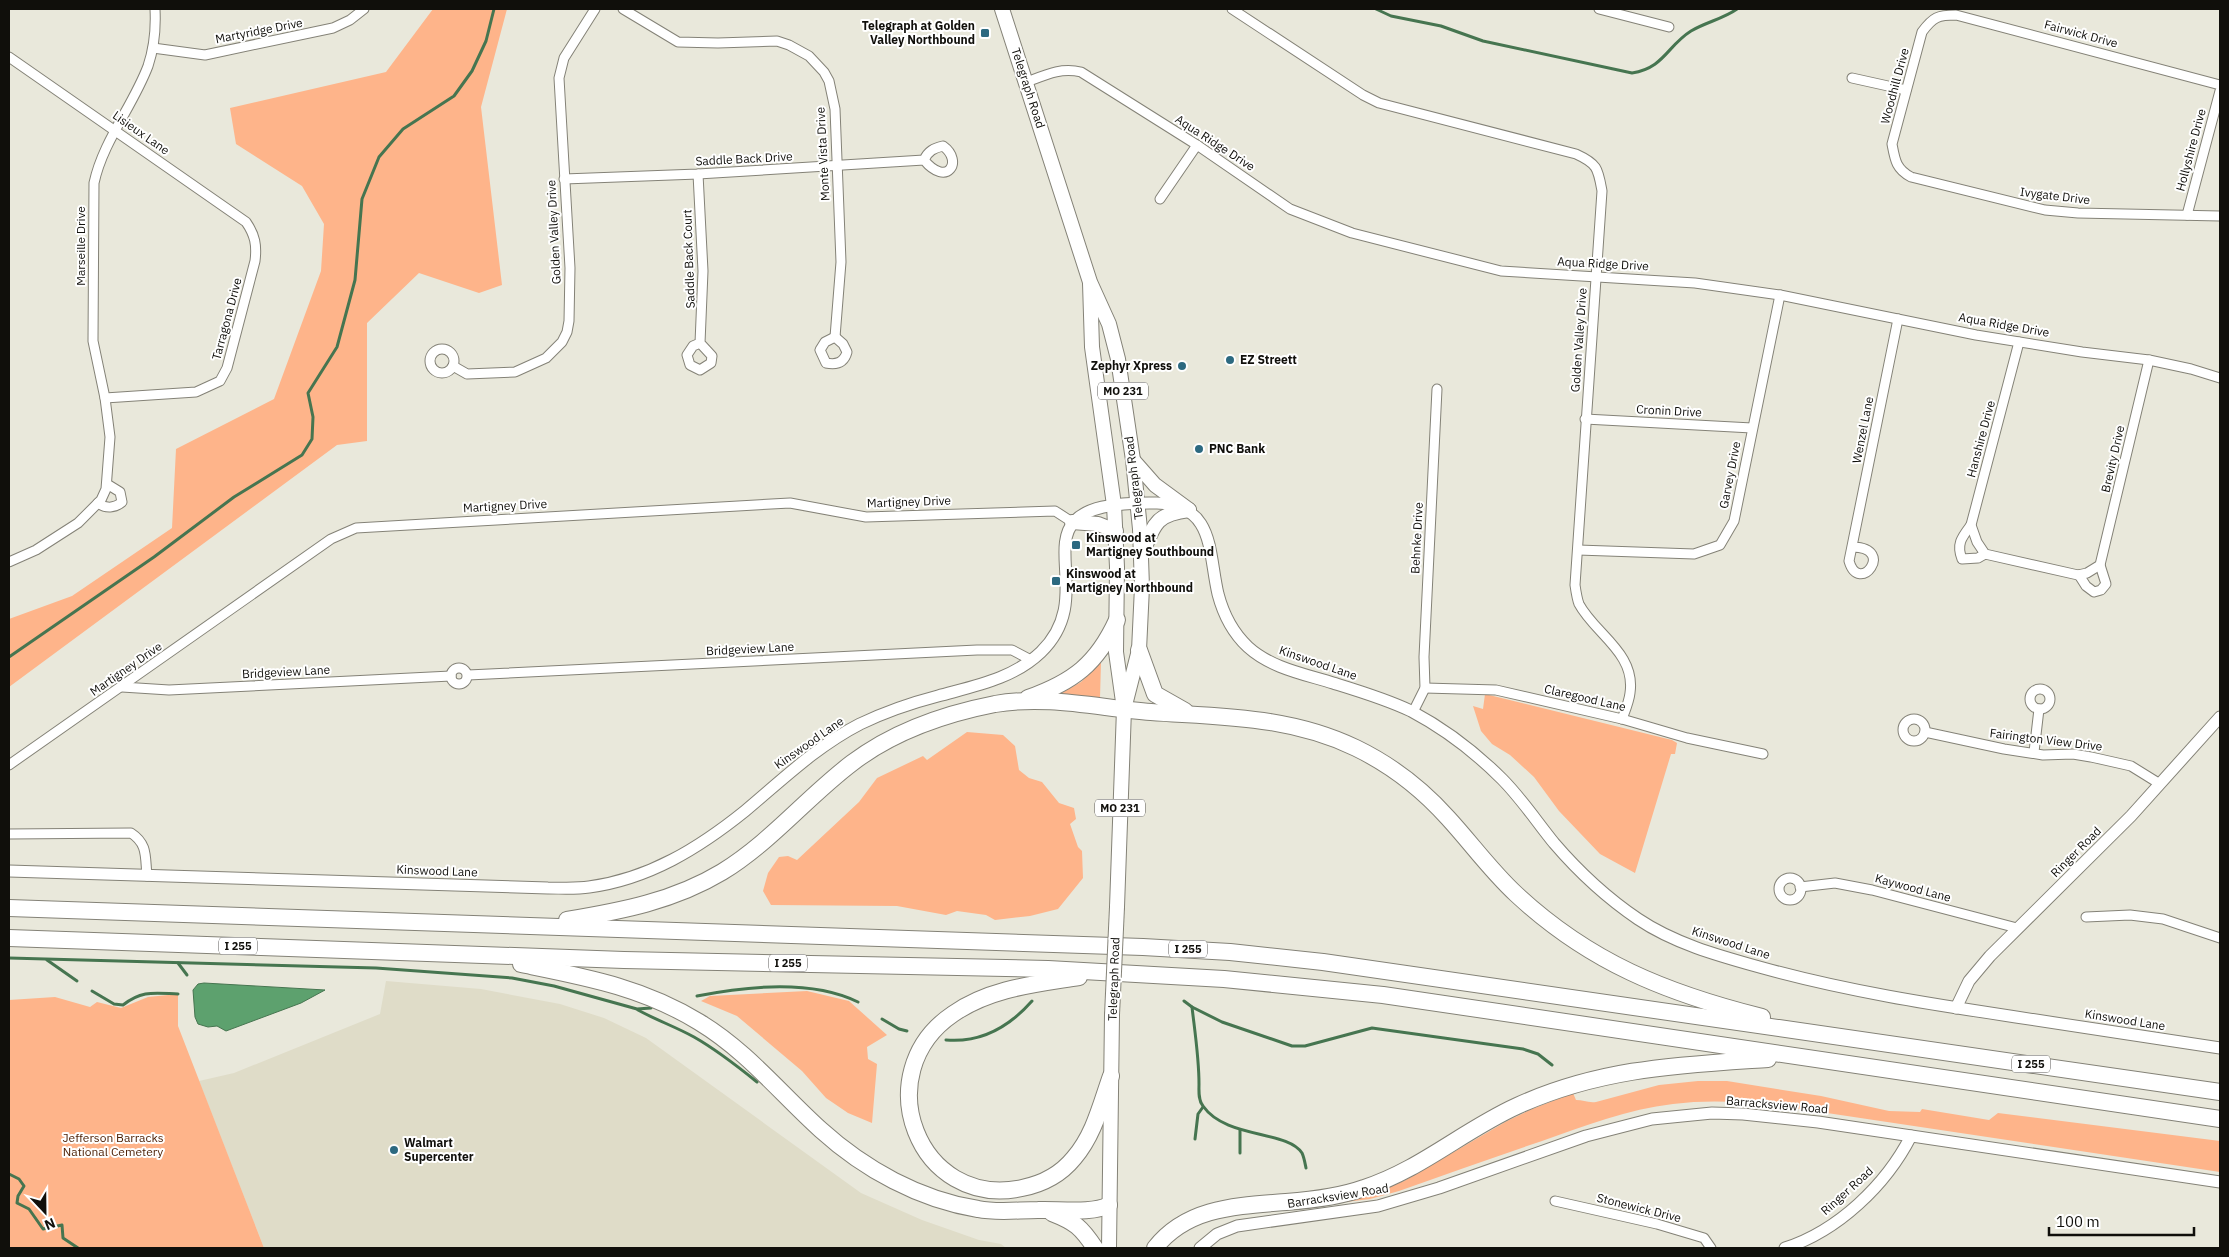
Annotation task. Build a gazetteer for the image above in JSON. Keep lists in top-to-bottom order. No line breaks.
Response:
{"streets":{"highway":["I 255"],"main road":["Telegraph Road","MO 231"],"street":["Martyridge Drive","Fairwick Drive","Woodhill Drive","Lisieux Lane","Aqua Ridge Drive","Hollyshire Drive","Monte Vista Drive","Saddle Back Drive","Ivygate Drive","Golden Valley Drive","Marseille Drive","Saddle Back Court","Tarragona Drive","Cronin Drive","Wenzel Lane","Hanshire Drive","Brevity Drive","Garvey Drive","Martigney Drive","Behnke Drive","Bridgeview Lane","Kinswood Lane","Claregood Lane","Fairington View Drive","Ringer Road","Kaywood Lane","Barracksview Road","Stonewick Drive"]},"crossings":[["Martyridge Drive","Marseille Drive"],["Fairwick Drive","Woodhill Drive"],["Woodhill Drive","Ivygate Drive"],["Telegraph Road","Aqua Ridge Drive"],["Lisieux Lane","Marseille Drive"],["Lisieux Lane","Tarragona Drive"],["Aqua Ridge Drive","Golden Valley Drive"],["Aqua Ridge Drive","Wenzel Lane"],["Aqua Ridge Drive","Hanshire Drive"],["Aqua Ridge Drive","Brevity Drive"],["Aqua Ridge Drive","Garvey Drive"],["Hollyshire Drive","Ivygate Drive"],["Monte Vista Drive","Saddle Back Drive"],["Saddle Back Drive","Golden Valley Drive"],["Saddle Back Drive","Saddle Back Court"],["Golden Valley Drive","Cronin Drive"],["Golden Valley Drive","Garvey Drive"],["Golden Valley Drive","Claregood Lane"],["Marseille Drive","Tarragona Drive"],["Cronin Drive","Garvey Drive"],["Martigney Drive","Bridgeview Lane"],["Martigney Drive","Kinswood Lane"],["Behnke Drive","Claregood Lane"],["Bridgeview Lane","Kinswood Lane"],["Kinswood Lane","Ringer Road"],["Fairington View Drive","Ringer Road"],["Ringer Road","Kaywood Lane"],["Ringer Road","Barracksview Road"]],"parks":["Jefferson Barracks National Cemetery"],"places":{"transit":["Telegraph at Golden Valley Northbound","Kinswood at Martigney Southbound","Kinswood at Martigney Northbound"],"other":["EZ Streett","Zephyr Xpress","PNC Bank","Walmart Supercenter"]},"scale_bar":"100 m","north":"bottom"}
